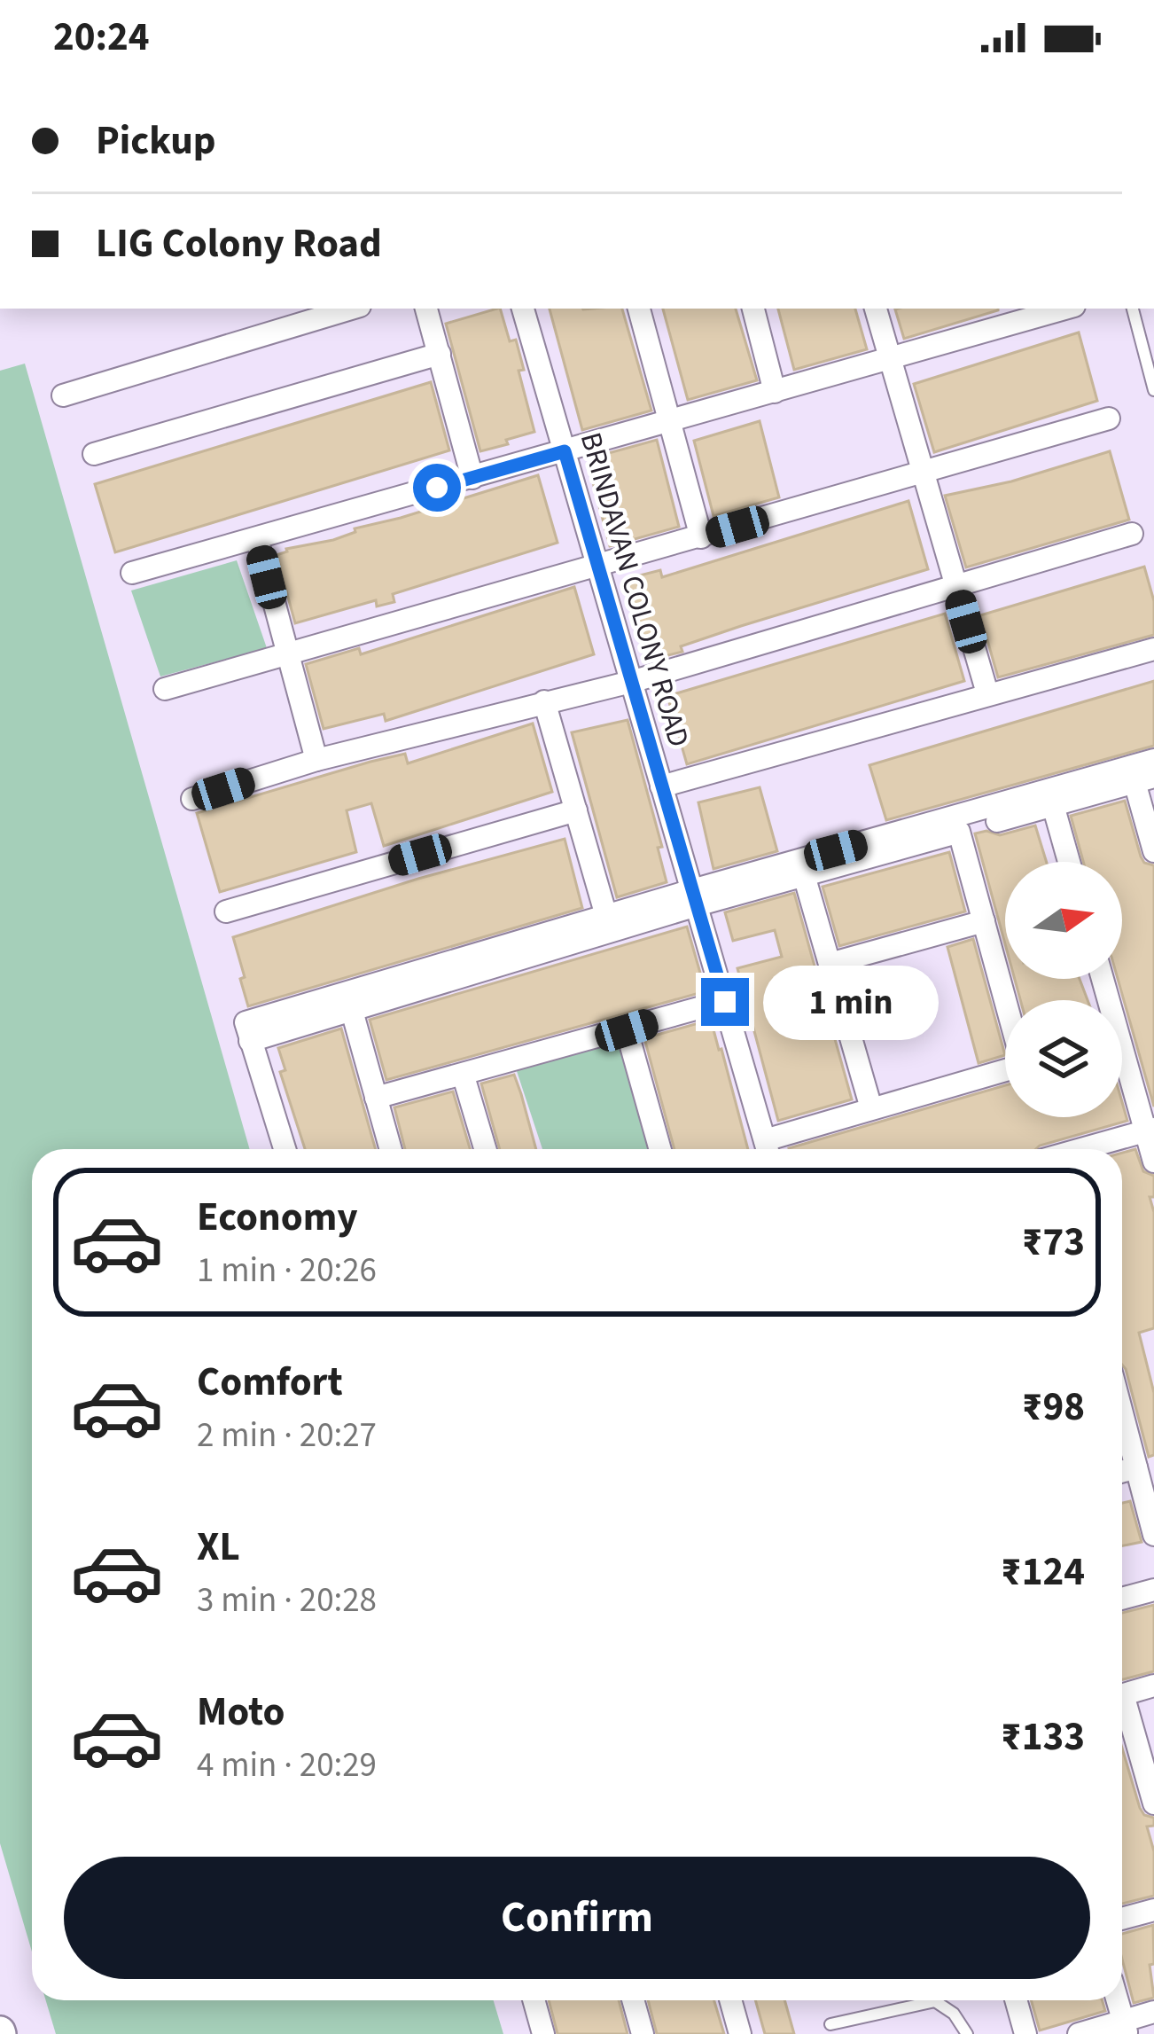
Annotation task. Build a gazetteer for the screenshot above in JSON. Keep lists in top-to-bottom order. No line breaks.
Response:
{"streets":{"street":["BRINDAVAN COLONY ROAD"]},"north":"right","page":{"status":"20:24","banner":["Pickup","LIG Colony Road"],"bubble":"1 min","list":[{"name":"Economy","note":"1 min · 20:26","value":"₹73"},{"name":"Comfort","note":"2 min · 20:27","value":"₹98"},{"name":"XL","note":"3 min · 20:28","value":"₹124"},{"name":"Moto","note":"4 min · 20:29","value":"₹133"}],"buttons":"Confirm"}}
